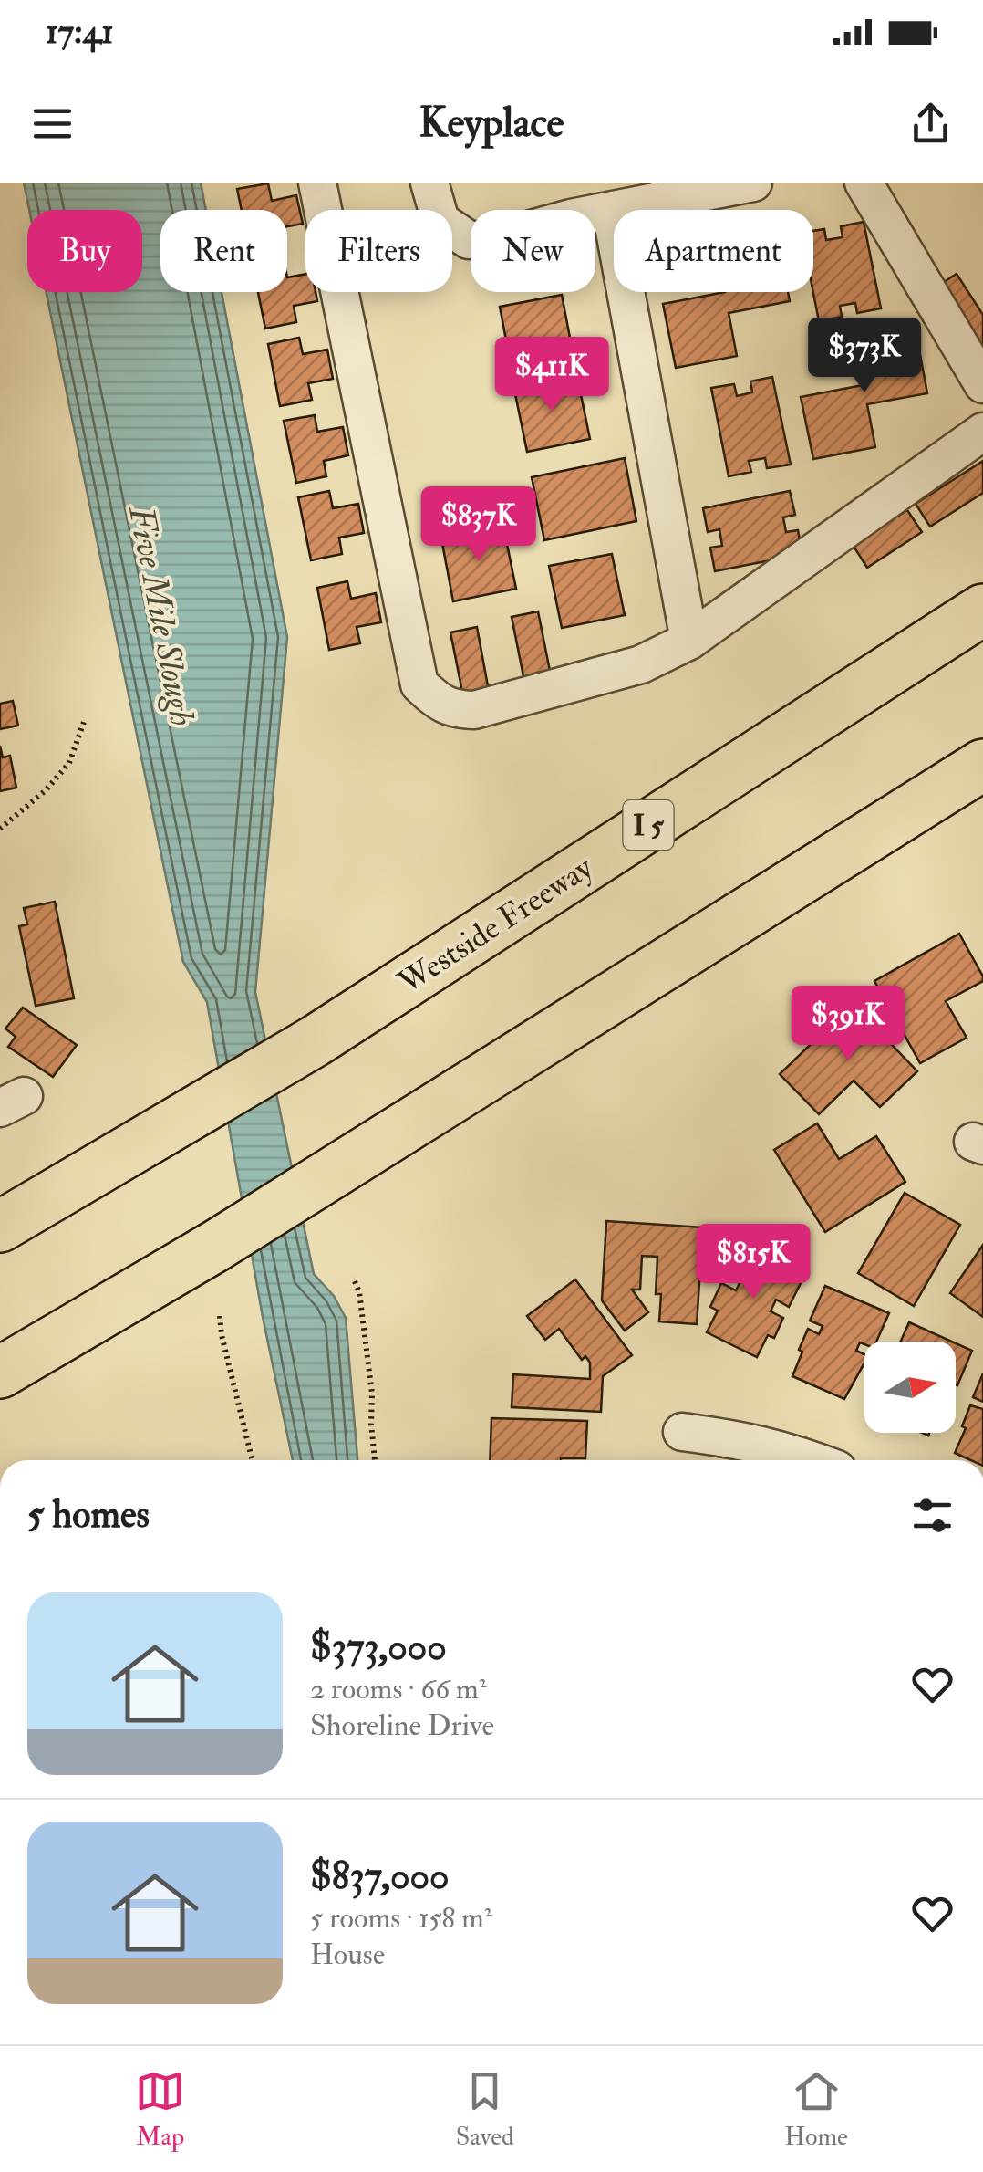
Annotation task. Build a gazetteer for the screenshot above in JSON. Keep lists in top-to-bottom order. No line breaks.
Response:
{"streets":{"highway":["I 5","Westside Freeway"]},"water":["Five Mile Slough"],"north":"right","page":{"status":"17:41","header":"Keyplace","chip":["Buy","Rent","Filters","New","Apartment"],"price":["$373K","$411K","$837K","$391K","$815K"],"heading":"5 homes","list":[{"name":"$373,000","note":"2 rooms · 66 m² · Shoreline Drive"},{"name":"$837,000","note":"5 rooms · 158 m² · House"}],"tabs":["Map","Saved","Home"]}}
